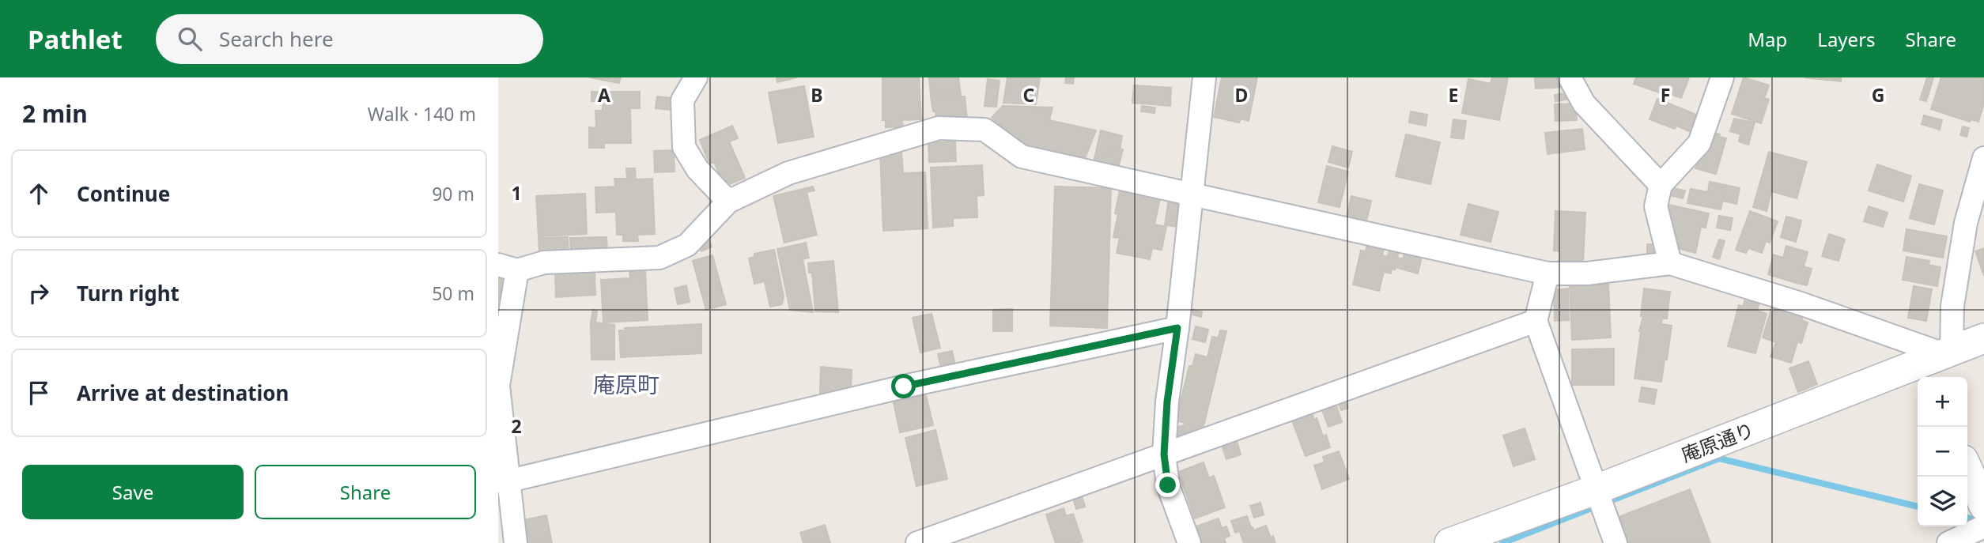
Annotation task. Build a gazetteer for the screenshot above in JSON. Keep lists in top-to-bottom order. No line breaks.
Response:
{"streets":{"street":["庵原通り"]},"districts":["庵原町"],"page":{"header":"Pathlet","search":"Search here","nav":["Map","Layers","Share"],"heading":["2 min","Walk · 140 m"],"list":[["Continue","90 m"],["Turn right","50 m"],"Arrive at destination"],"map_buttons":["+","−"],"buttons":["Save","Share"]},"grid":{"columns":["A","B","C","D","E","F","G"],"rows":["1","2"]}}
